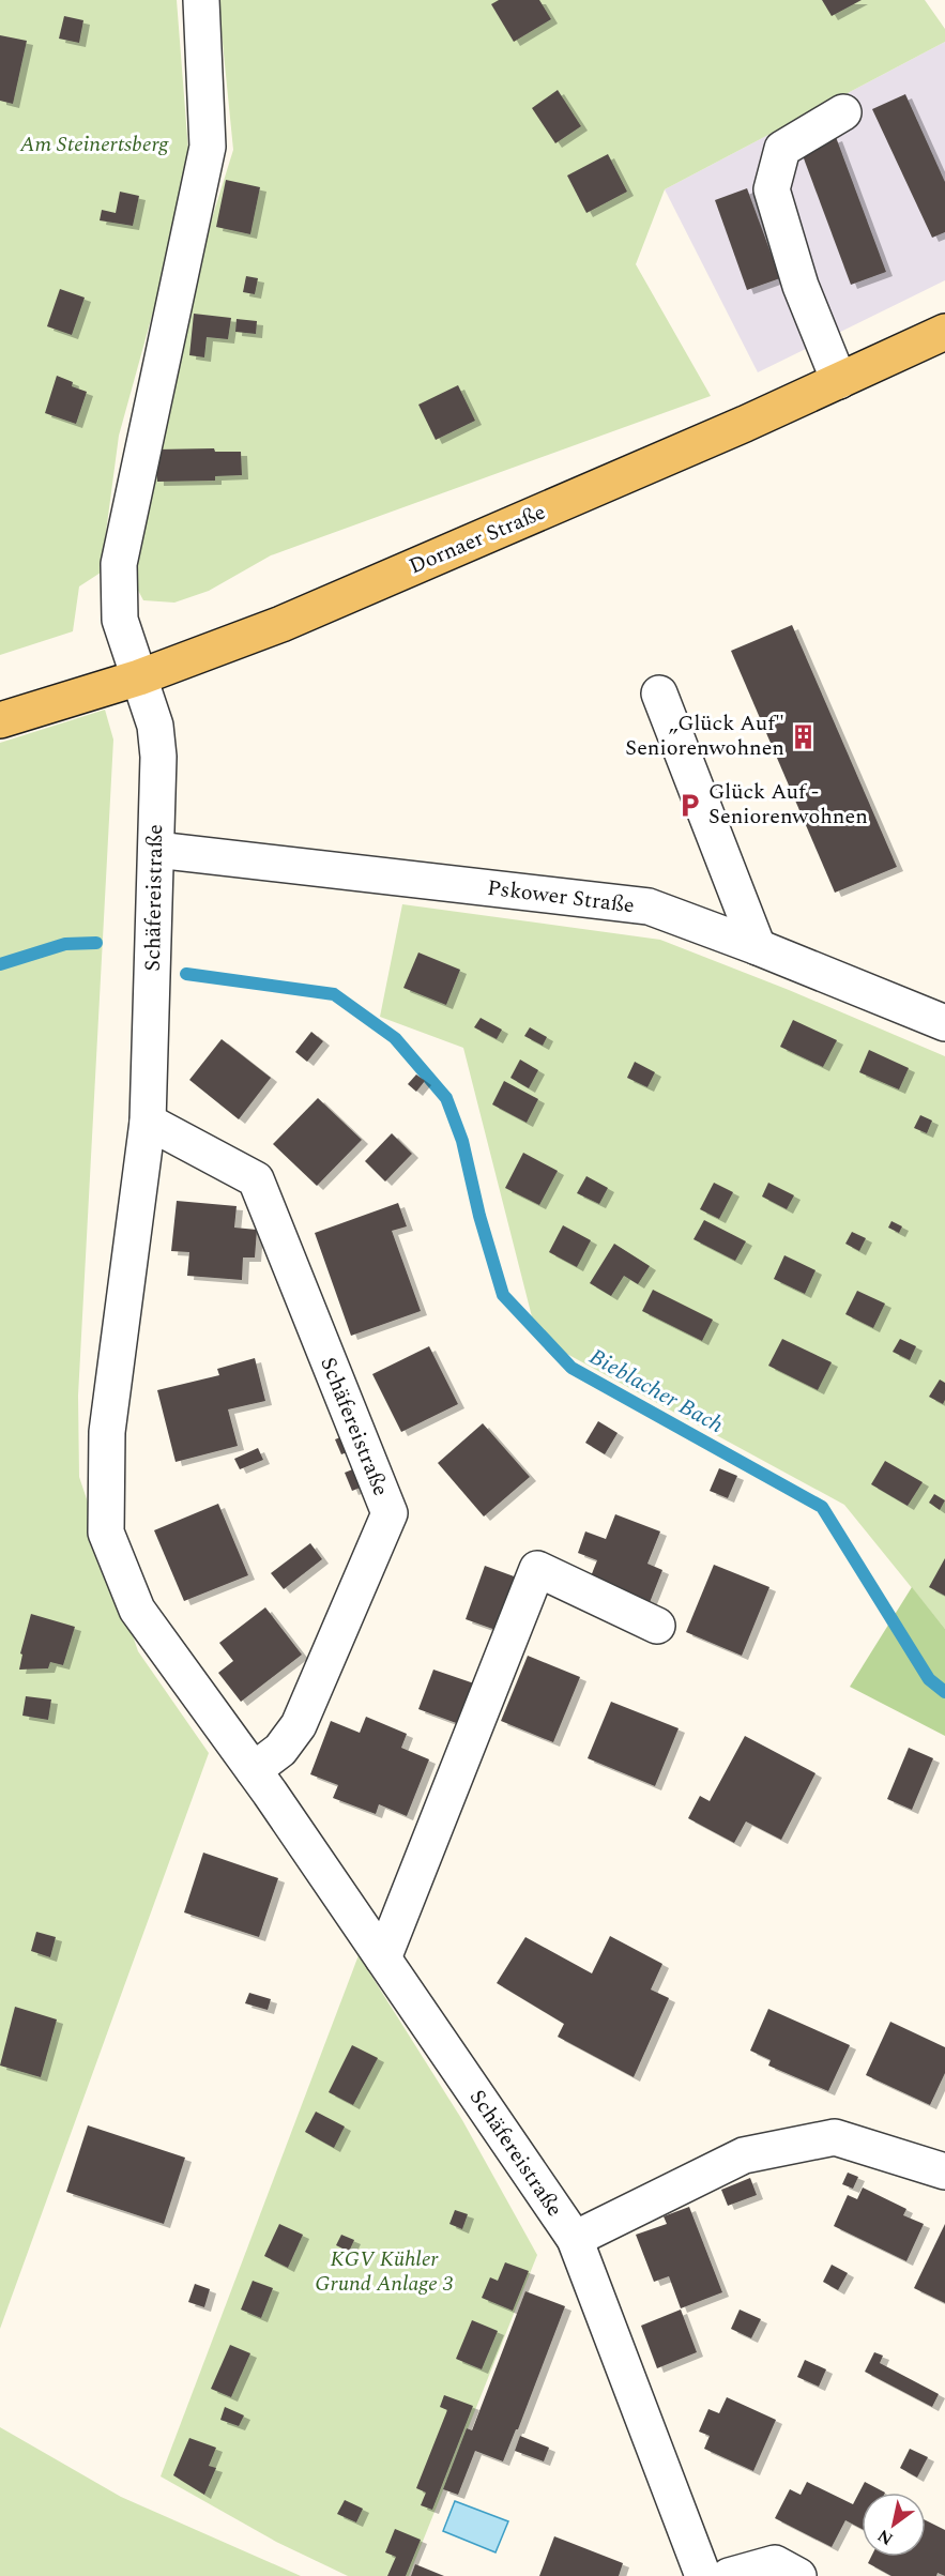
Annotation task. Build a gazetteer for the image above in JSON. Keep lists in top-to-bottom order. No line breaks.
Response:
{"streets":{"main road":["Dornaer Straße"],"street":["Pskower Straße","Schäfereistraße"]},"crossings":[["Dornaer Straße","Schäfereistraße"],["Pskower Straße","Schäfereistraße"]],"water":["Bieblacher Bach"],"parks":["Am Steinertsberg","KGV Kühler Grund Anlage 3"],"places":{"building":["„Glück Auf\" Seniorenwohnen"],"parking":["Glück Auf - Seniorenwohnen"]},"north":"bottom left"}
